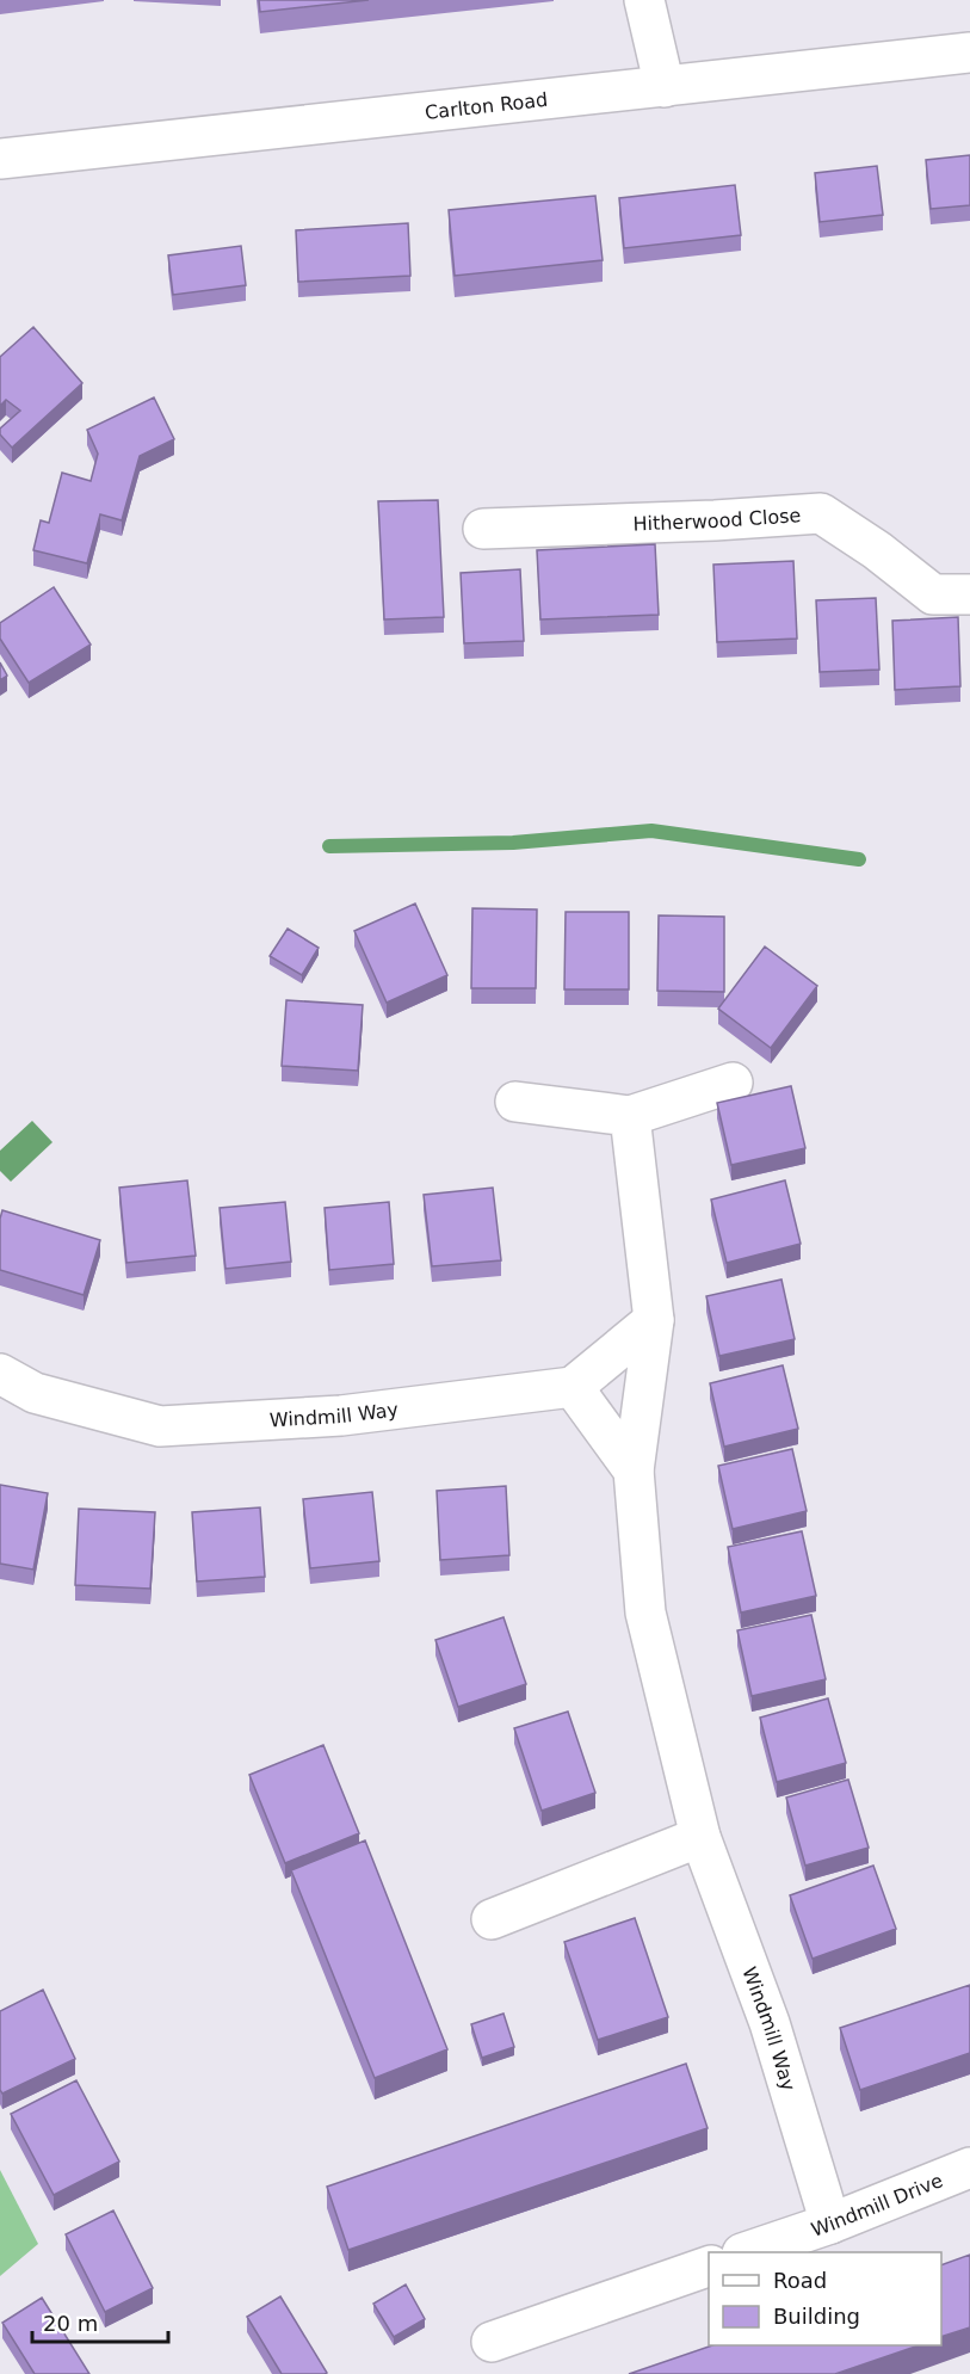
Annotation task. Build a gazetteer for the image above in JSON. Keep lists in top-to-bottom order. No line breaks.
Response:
{"streets":{"street":["Carlton Road","Hitherwood Close","Windmill Way","Windmill Drive"]},"crossings":[["Windmill Way","Windmill Drive"]],"legend":["Road","Building"],"scale_bar":"20 m"}
